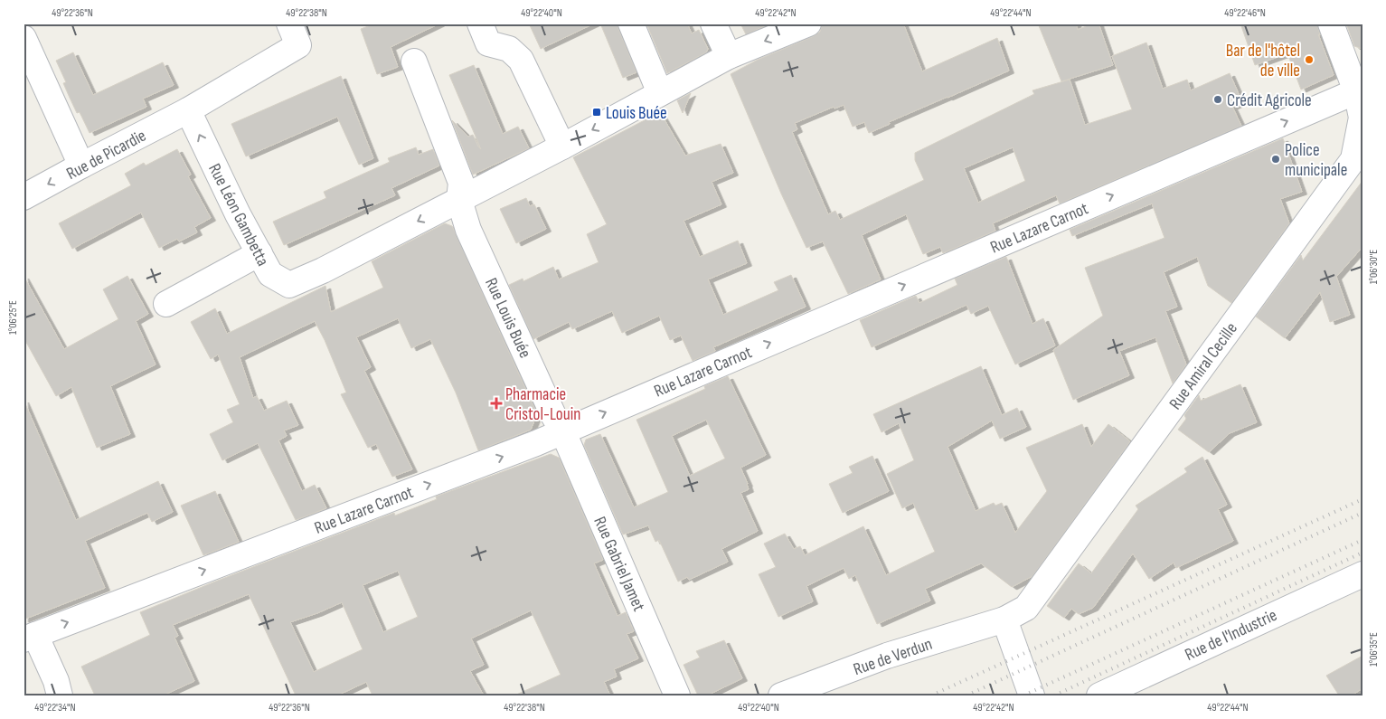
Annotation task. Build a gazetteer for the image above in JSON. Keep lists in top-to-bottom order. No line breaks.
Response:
{"streets":{"street":["Rue de Picardie","Rue Léon Gambetta","Rue Lazare Carnot","Rue Louis Buée","Rue Amiral Cecille","Rue Gabriel Jamet","Rue de l'Industrie","Rue de Verdun"]},"crossings":[["Rue de Picardie","Rue Léon Gambetta"],["Rue Léon Gambetta","Rue Louis Buée"],["Rue Lazare Carnot","Rue Louis Buée"],["Rue Lazare Carnot","Rue Amiral Cecille"],["Rue Lazare Carnot","Rue Gabriel Jamet"],["Rue Louis Buée","Rue Gabriel Jamet"],["Rue Amiral Cecille","Rue de Verdun"]],"one_way":["Rue Lazare Carnot"],"places":{"other":["Bar de l'hôtel de ville","Crédit Agricole","Police municipale"],"transit":["Louis Buée"],"health":["Pharmacie Cristol-Louin"]},"coordinates":["49°22'36\"N","49°22'38\"N","49°22'40\"N","49°22'42\"N","49°22'44\"N","49°22'46\"N","1°06'30\"E","1°06'25\"E","1°06'35\"E","49°22'34\"N"]}
